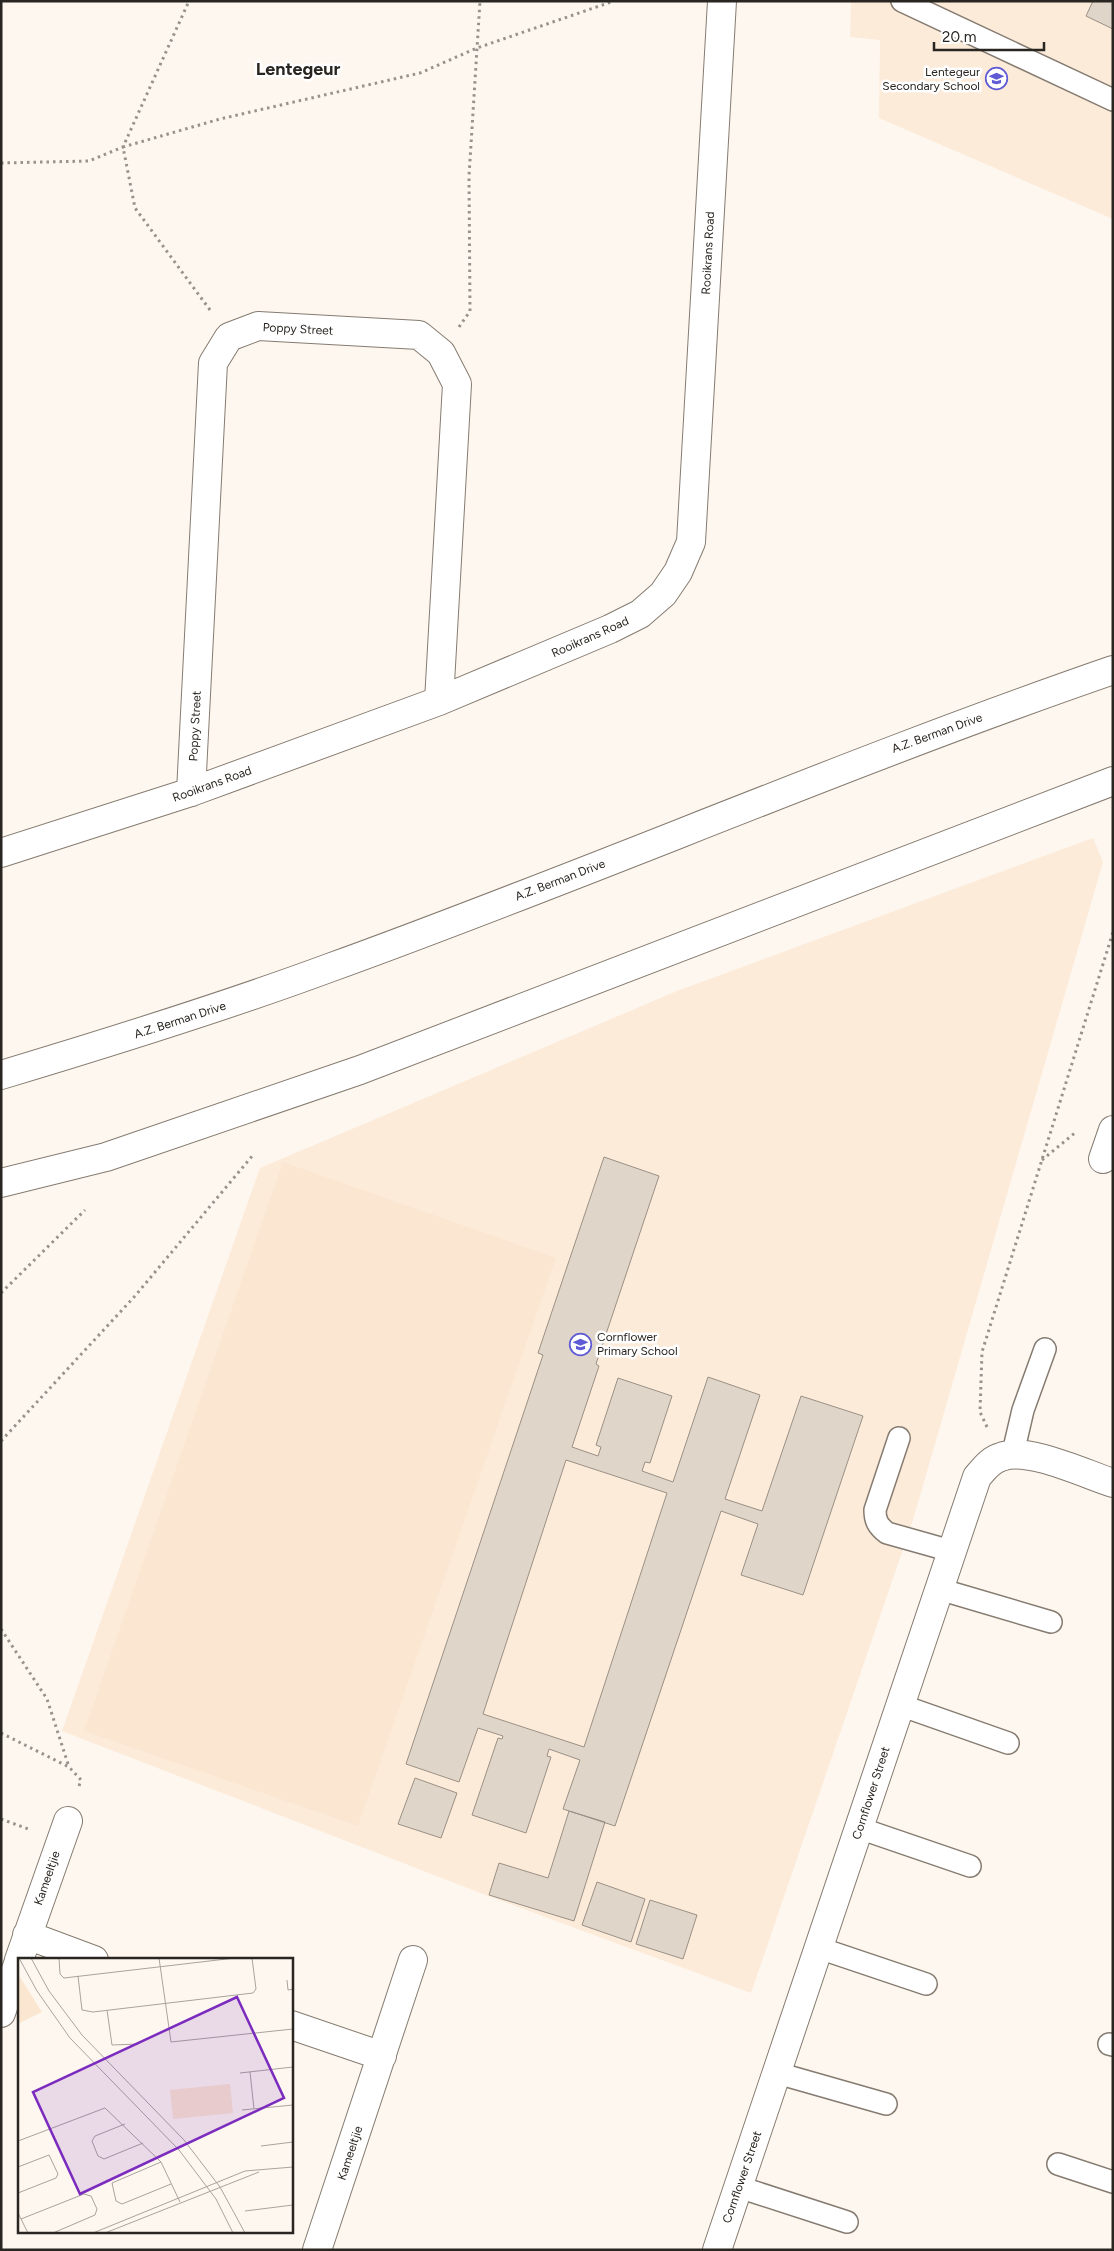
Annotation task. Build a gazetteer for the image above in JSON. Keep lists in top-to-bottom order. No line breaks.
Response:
{"streets":{"street":["Rooikrans Road","Poppy Street","A.Z. Berman Drive","Cornflower Street","Kameeltjie"]},"crossings":[["Rooikrans Road","Poppy Street"]],"districts":["Lentegeur"],"places":{"school or university":["Lentegeur Secondary School","Cornflower Primary School"]},"scale_bar":"20 m"}
